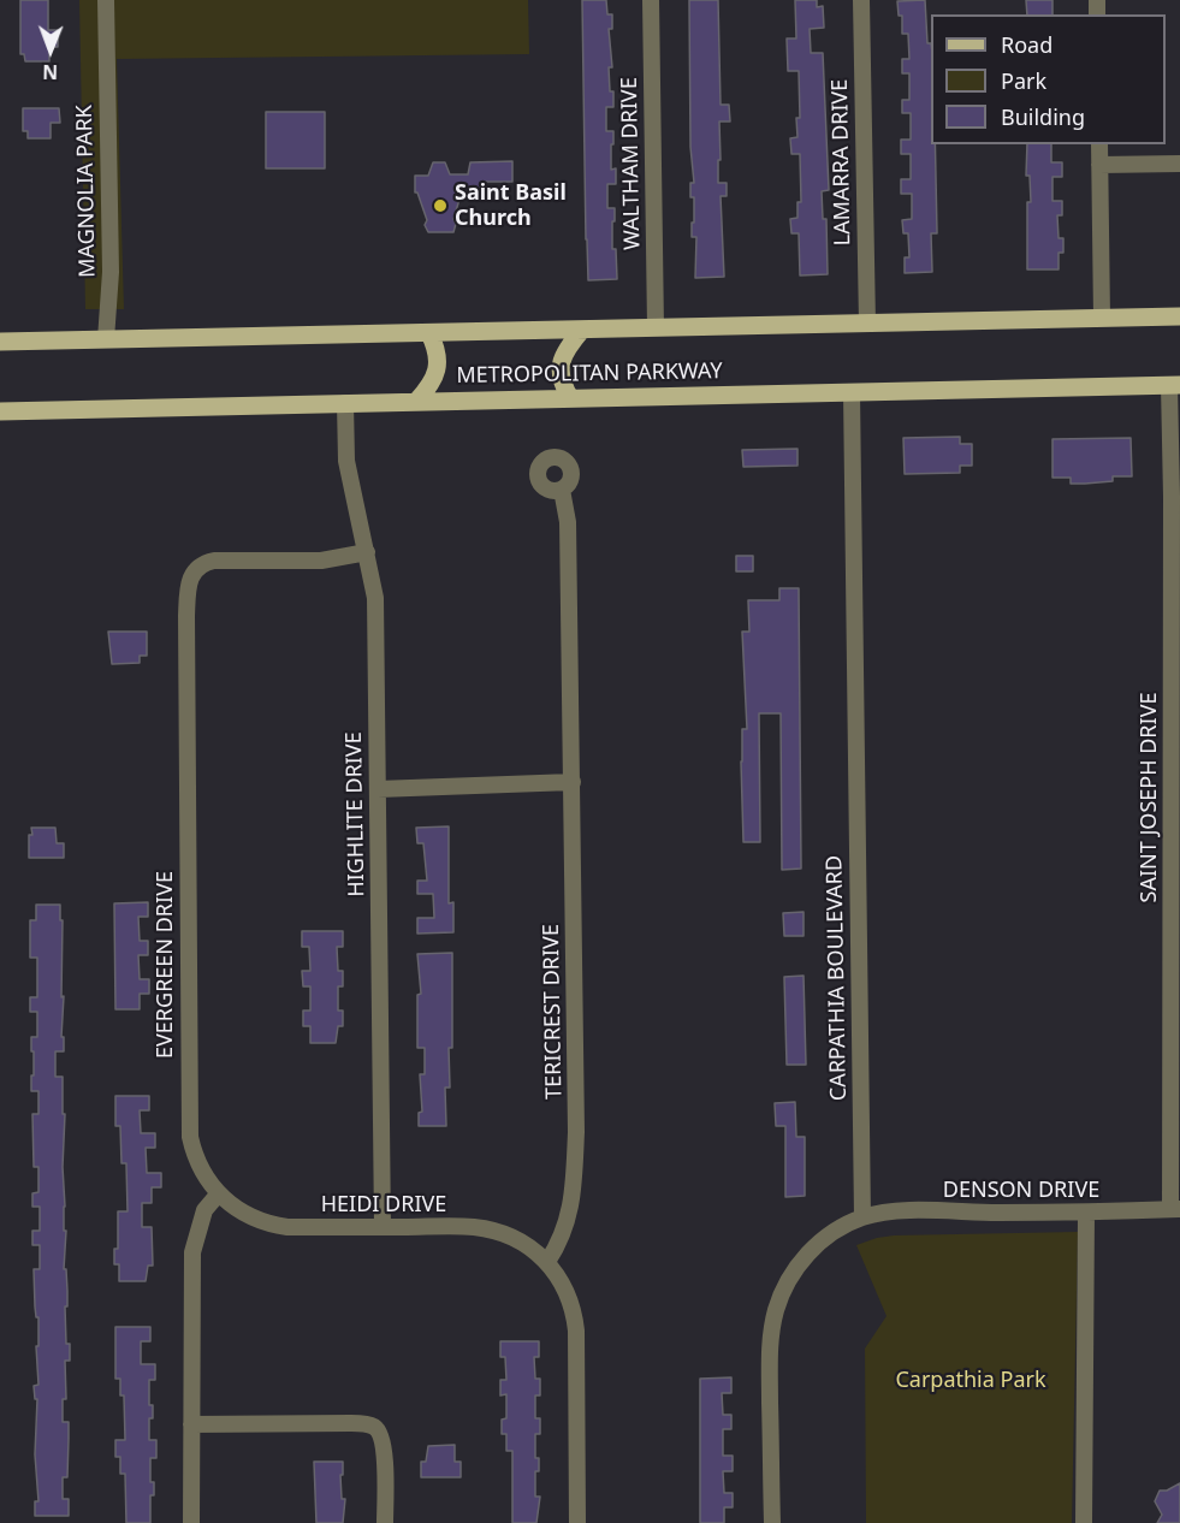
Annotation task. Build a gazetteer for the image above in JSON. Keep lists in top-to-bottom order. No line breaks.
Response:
{"streets":{"main road":["METROPOLITAN PARKWAY"],"street":["LAMARRA DRIVE","WALTHAM DRIVE","MAGNOLIA PARK","SAINT JOSEPH DRIVE","HIGHLITE DRIVE","EVERGREEN DRIVE","CARPATHIA BOULEVARD","TERICREST DRIVE","DENSON DRIVE","HEIDI DRIVE"]},"crossings":[["LAMARRA DRIVE","METROPOLITAN PARKWAY"],["WALTHAM DRIVE","METROPOLITAN PARKWAY"],["MAGNOLIA PARK","METROPOLITAN PARKWAY"],["METROPOLITAN PARKWAY","SAINT JOSEPH DRIVE"],["METROPOLITAN PARKWAY","HIGHLITE DRIVE"],["METROPOLITAN PARKWAY","CARPATHIA BOULEVARD"],["SAINT JOSEPH DRIVE","DENSON DRIVE"],["HIGHLITE DRIVE","EVERGREEN DRIVE"],["HIGHLITE DRIVE","HEIDI DRIVE"],["EVERGREEN DRIVE","HEIDI DRIVE"],["CARPATHIA BOULEVARD","DENSON DRIVE"],["TERICREST DRIVE","HEIDI DRIVE"]],"parks":["Carpathia Park"],"places":["Saint Basil Church"],"legend":["Road","Park","Building"],"north":"bottom"}
